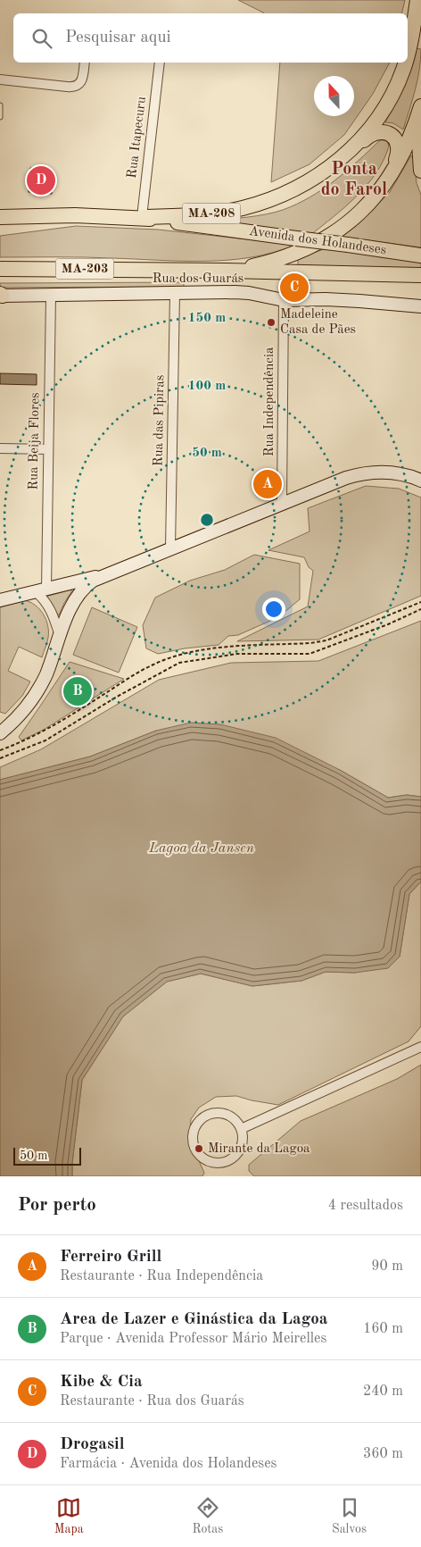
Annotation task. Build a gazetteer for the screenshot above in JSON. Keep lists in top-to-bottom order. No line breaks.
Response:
{"streets":{"main road":["MA-208","Avenida dos Holandeses","MA-203","Rua dos Guarás"],"street":["Rua Itapecuru","Rua Independência","Rua das Pipiras","Rua Beija Flores"]},"crossings":[["Rua Itapecuru","MA-208"],["Rua Itapecuru","Avenida dos Holandeses"],["MA-208","Avenida dos Holandeses"],["Rua dos Guarás","Rua Independência"],["Rua dos Guarás","Rua das Pipiras"],["Rua dos Guarás","Rua Beija Flores"]],"districts":["Ponta do Farol"],"water":["Lagoa da Jansen"],"places":["Madeleine Casa de Pães","Mirante da Lagoa"],"scale_bar":"50 m","north":"top","page":{"search":"Pesquisar aqui","pins":["D","C","A","B"],"scale":"50 m","heading":["Por perto","4 resultados"],"list":[{"mark":"A","name":"Ferreiro Grill","note":"Restaurante · Rua Independência","value":"90 m"},{"mark":"B","name":"Area de Lazer e Ginástica da Lagoa","note":"Parque · Avenida Professor Mário Meirelles","value":"160 m"},{"mark":"C","name":"Kibe & Cia","note":"Restaurante · Rua dos Guarás","value":"240 m"},{"mark":"D","name":"Drogasil","note":"Farmácia · Avenida dos Holandeses","value":"360 m"}],"nav":["Mapa","Rotas","Salvos"]},"rings":["150 m","100 m","50 m"]}
